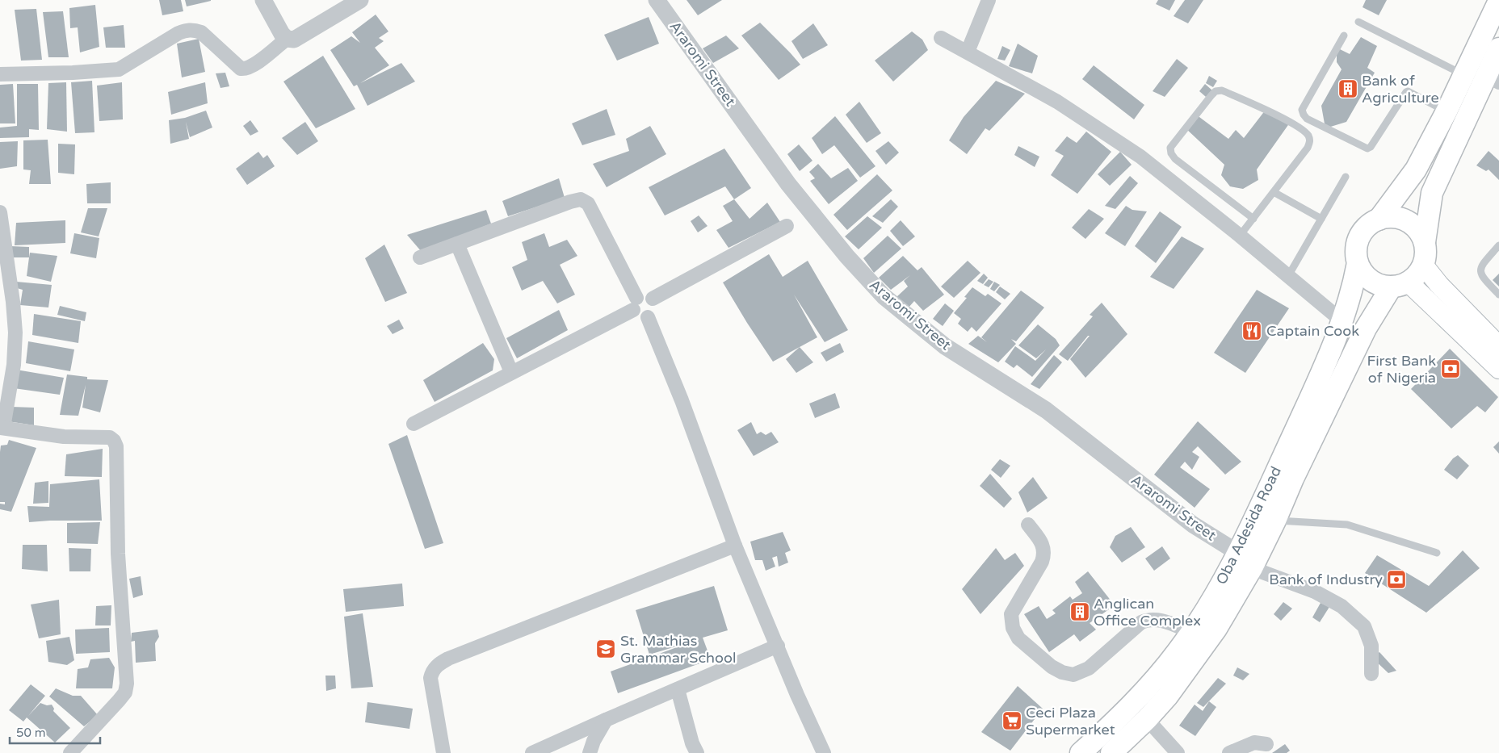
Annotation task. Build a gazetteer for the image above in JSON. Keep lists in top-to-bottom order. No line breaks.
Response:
{"streets":{"main road":["Oba Adesida Road"],"street":["Araromi Street"]},"crossings":[["Araromi Street","Oba Adesida Road"]],"places":{"building":["Bank of Agriculture","Anglican Office Complex"],"restaurant":["Captain Cook"],"bank":["First Bank of Nigeria","Bank of Industry"],"school or university":["St. Mathias Grammar School"],"supermarket":["Ceci Plaza Supermarket"]},"scale_bar":"50 m"}
